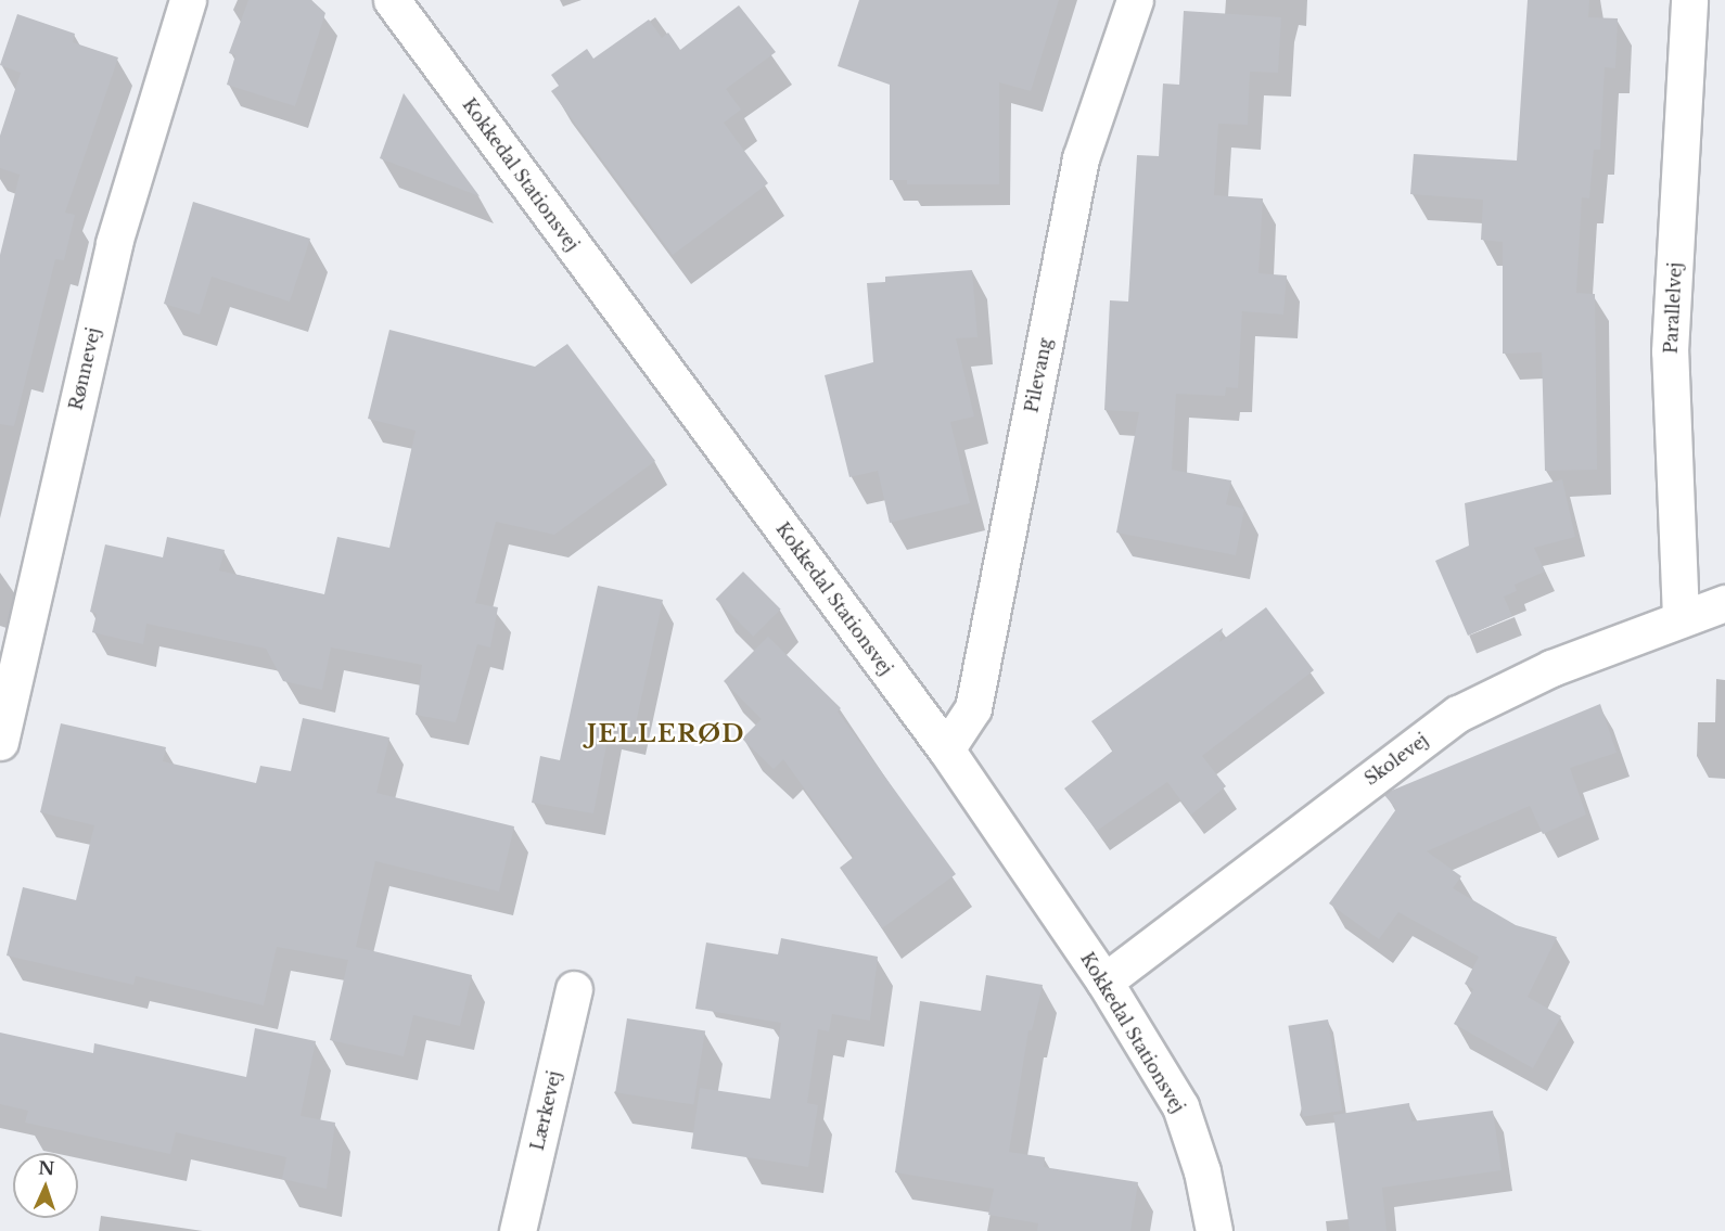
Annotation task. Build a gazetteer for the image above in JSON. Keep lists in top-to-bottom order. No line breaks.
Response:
{"streets":{"street":["Kokkedal Stationsvej","Parallelvej","Rønnevej","Pilevang","Skolevej","Lærkevej"]},"crossings":[["Kokkedal Stationsvej","Pilevang"],["Kokkedal Stationsvej","Skolevej"],["Parallelvej","Skolevej"]],"districts":["JELLERØD"],"north":"top"}
